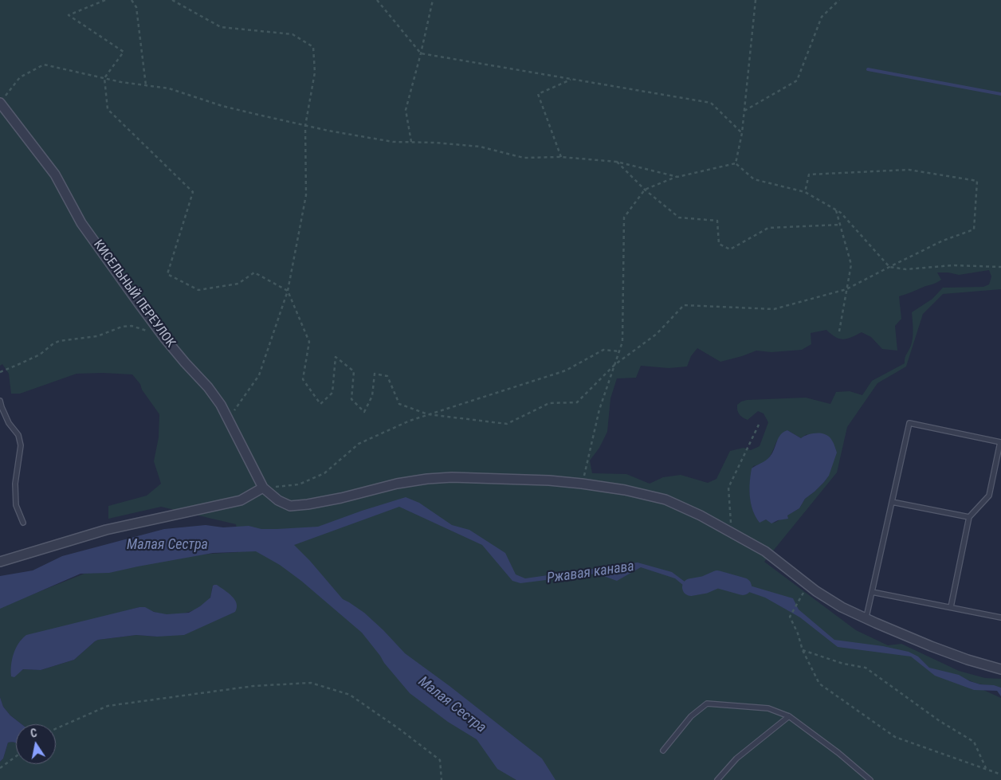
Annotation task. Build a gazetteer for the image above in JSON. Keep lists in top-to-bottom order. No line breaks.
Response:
{"streets":{"street":["КИСЕЛЬНЫЙ ПЕРЕУЛОК"]},"water":["Малая Сестра","Ржавая канава"],"north":"top"}
